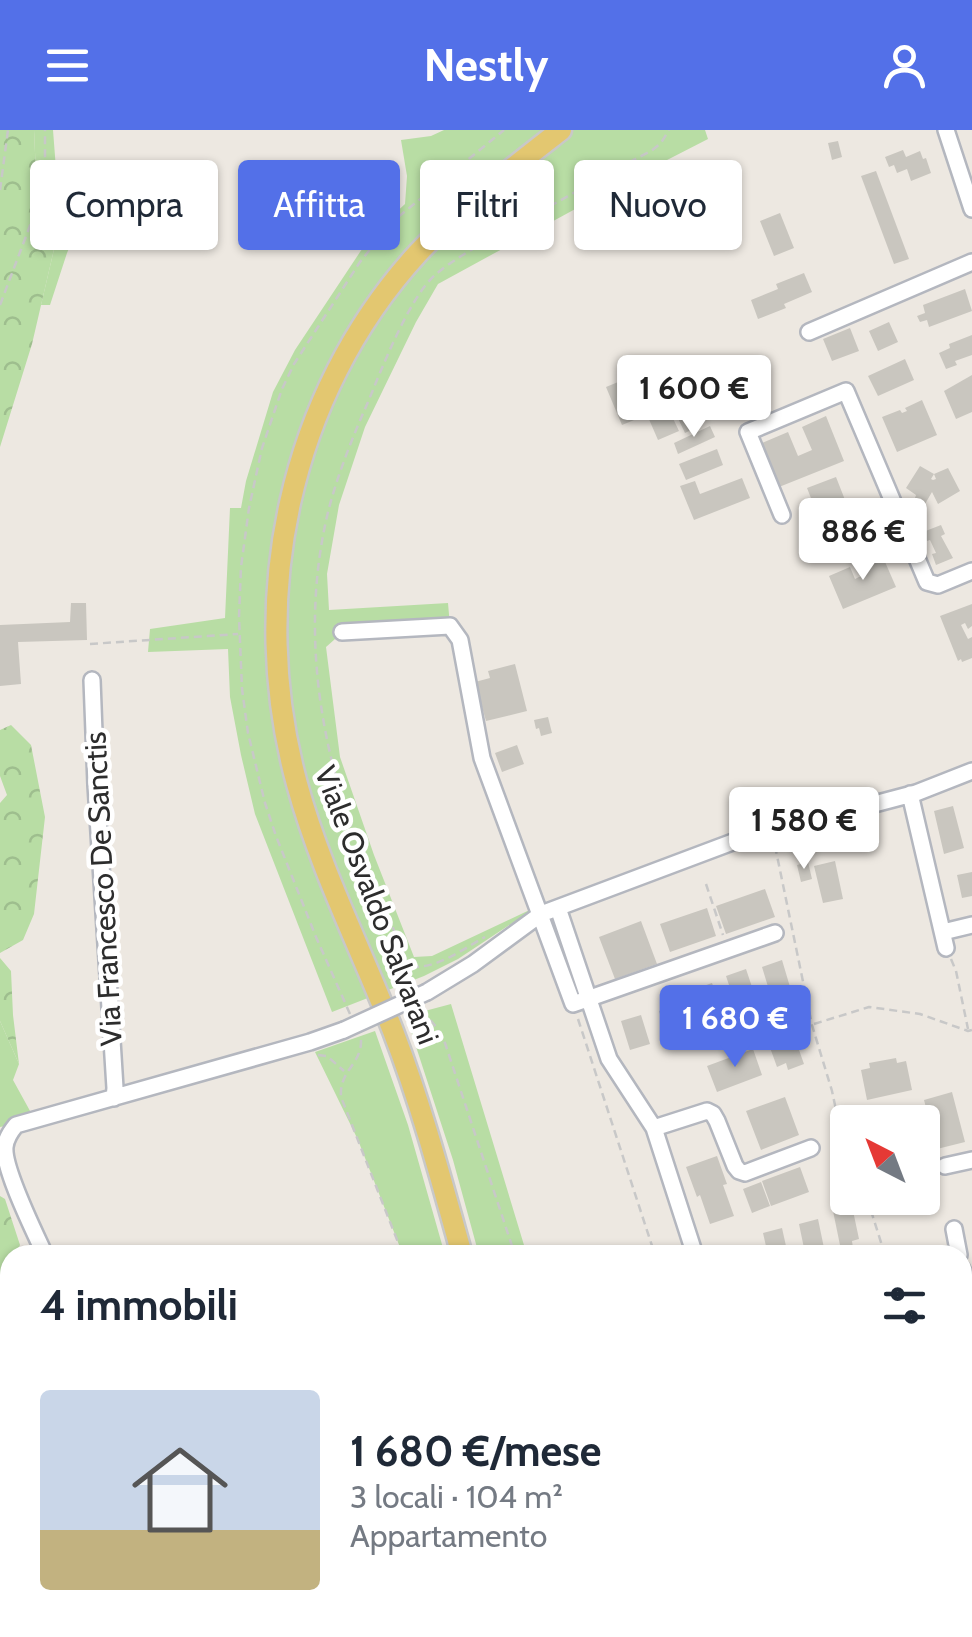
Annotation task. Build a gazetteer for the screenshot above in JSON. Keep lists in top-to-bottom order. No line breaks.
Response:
{"streets":{"main road":["Viale Osvaldo Salvarani"],"street":["Via Francesco De Sanctis"]},"north":"top left","page":{"header":"Nestly","chip":["Compra","Affitta","Filtri","Nuovo"],"price":["1 600 €","886 €","1 580 €","1 680 €"],"heading":"4 immobili","list":[{"name":"1 680 €/mese","note":"3 locali · 104 m² · Appartamento"}]}}
